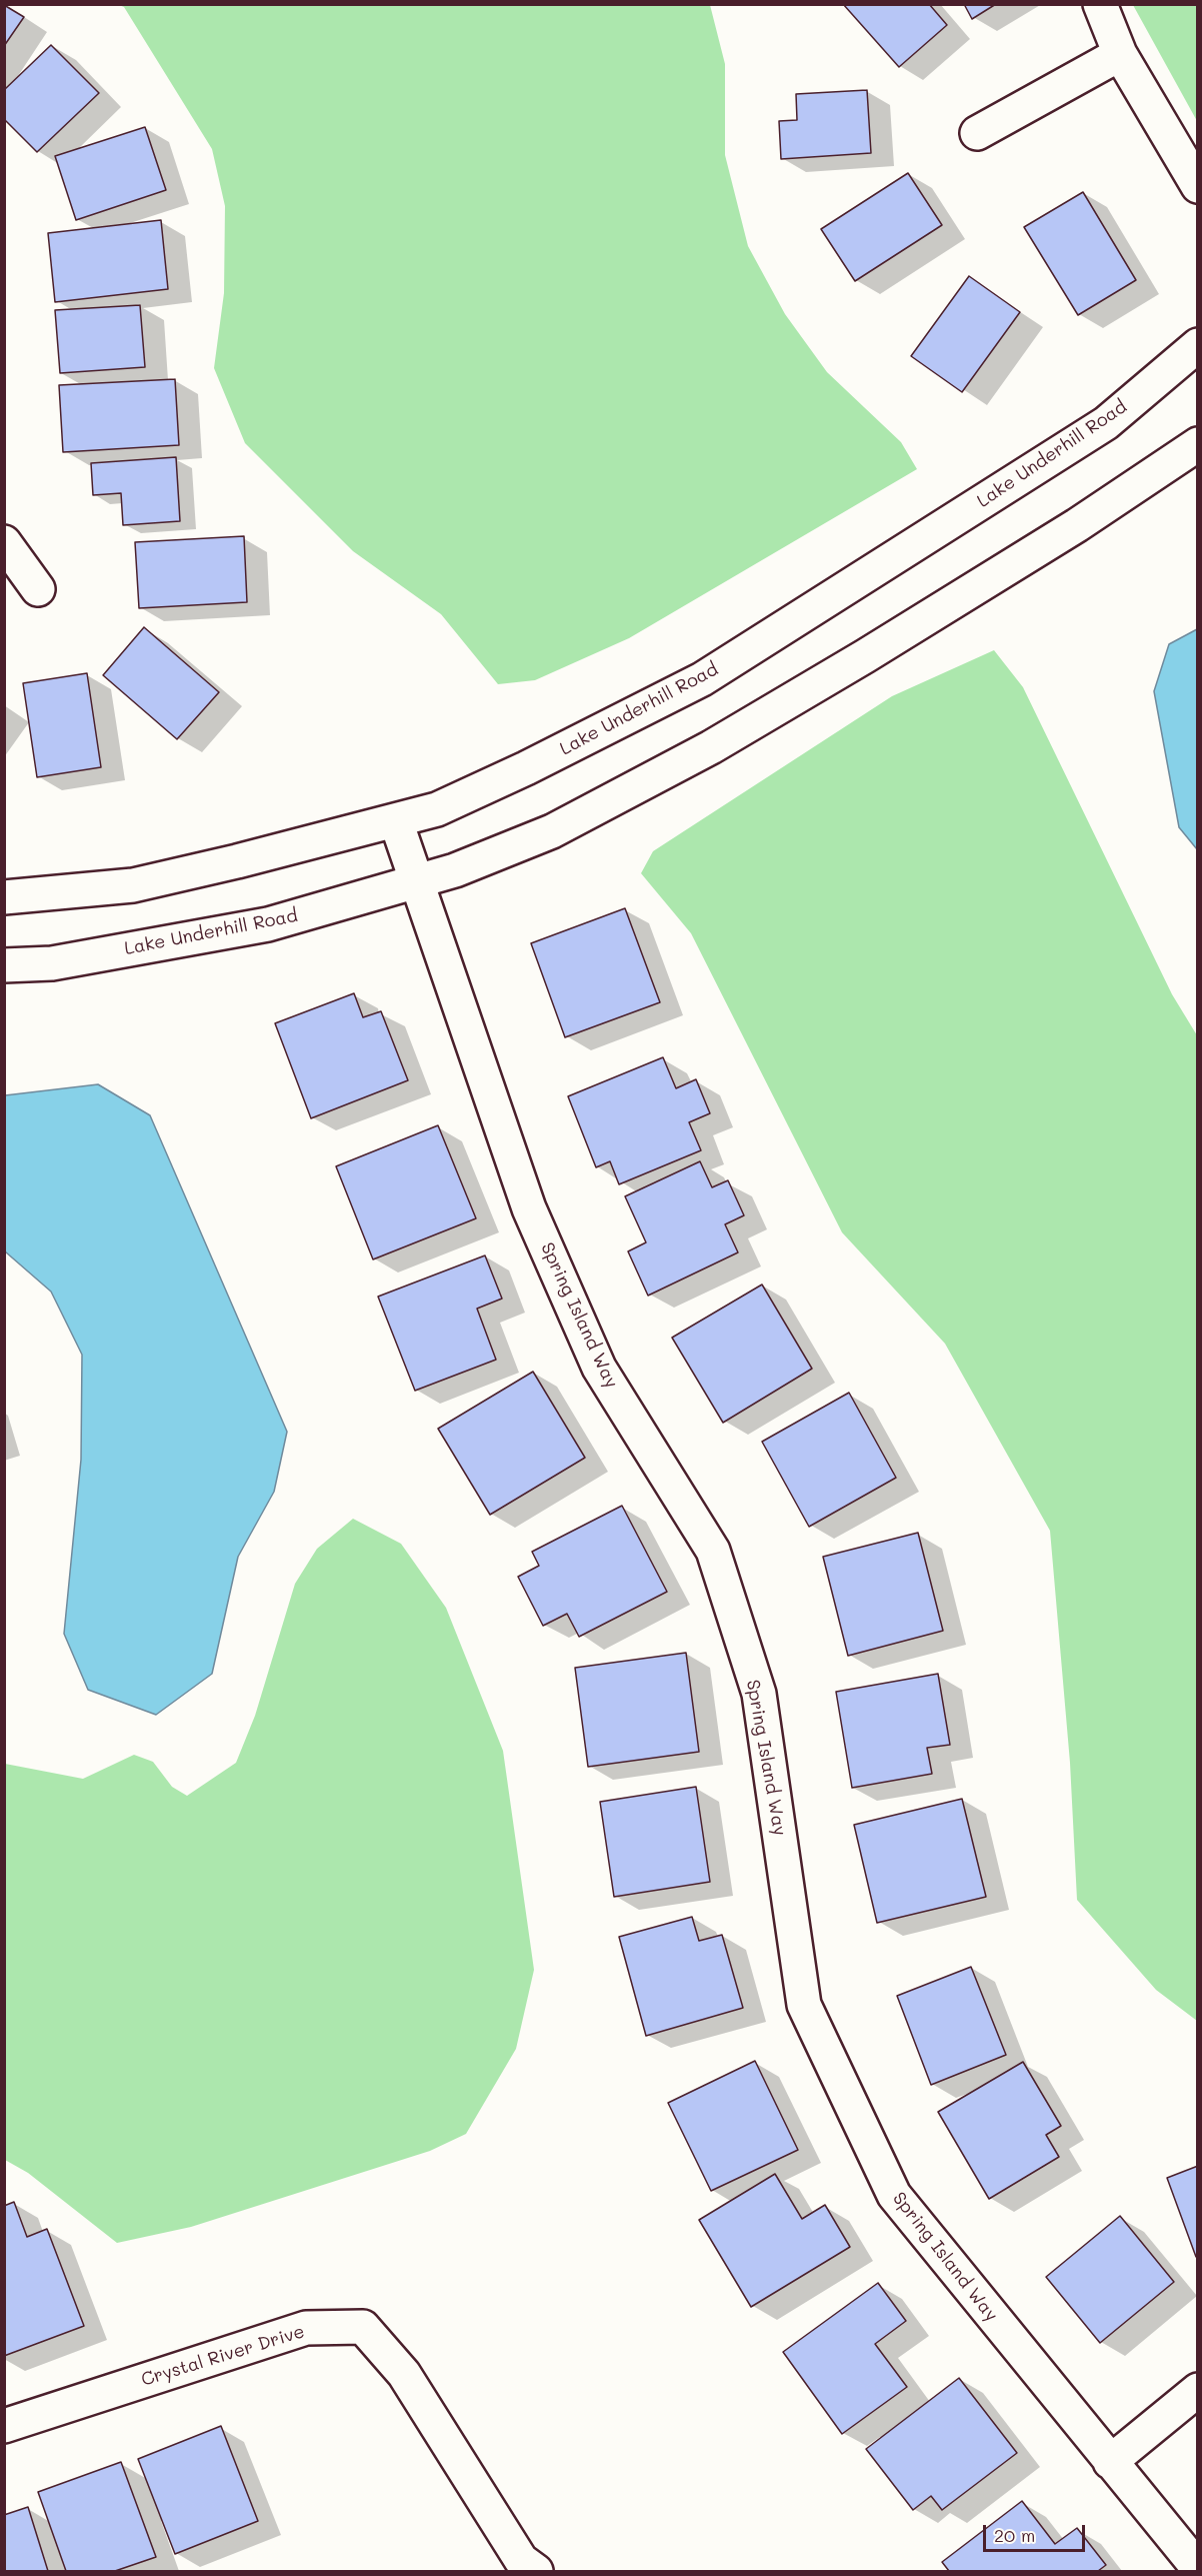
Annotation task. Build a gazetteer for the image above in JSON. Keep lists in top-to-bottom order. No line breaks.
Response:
{"streets":{"street":["Lake Underhill Road","Spring Island Way","Crystal River Drive"]},"crossings":[["Lake Underhill Road","Spring Island Way"]],"scale_bar":"20 m"}
